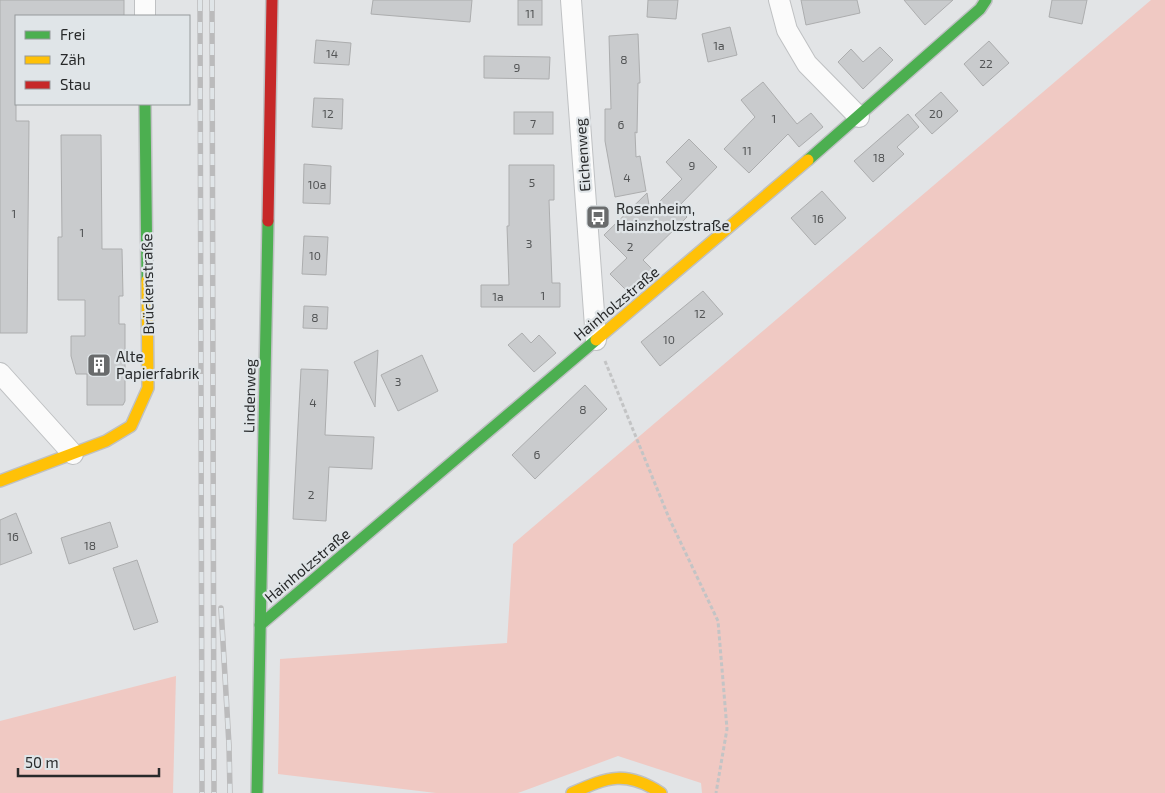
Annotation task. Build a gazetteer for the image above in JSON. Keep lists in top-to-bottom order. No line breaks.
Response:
{"streets":{"street":["Eichenweg","Brückenstraße","Hainholzstraße","Lindenweg"]},"crossings":[["Eichenweg","Hainholzstraße"],["Hainholzstraße","Lindenweg"]],"places":{"bus stop":["Rosenheim, Hainzholzstraße"],"building":["Alte Papierfabrik"]},"house_numbers":["11","1a","14","8","22","9","12","20","1","7","6","11","18","9","4","5","10a","1","16","1","3","2","10","1","1a","12","8","10","3","4","8","6","2","16","18"],"legend":["Frei","Zäh","Stau"],"scale_bar":"50 m"}
